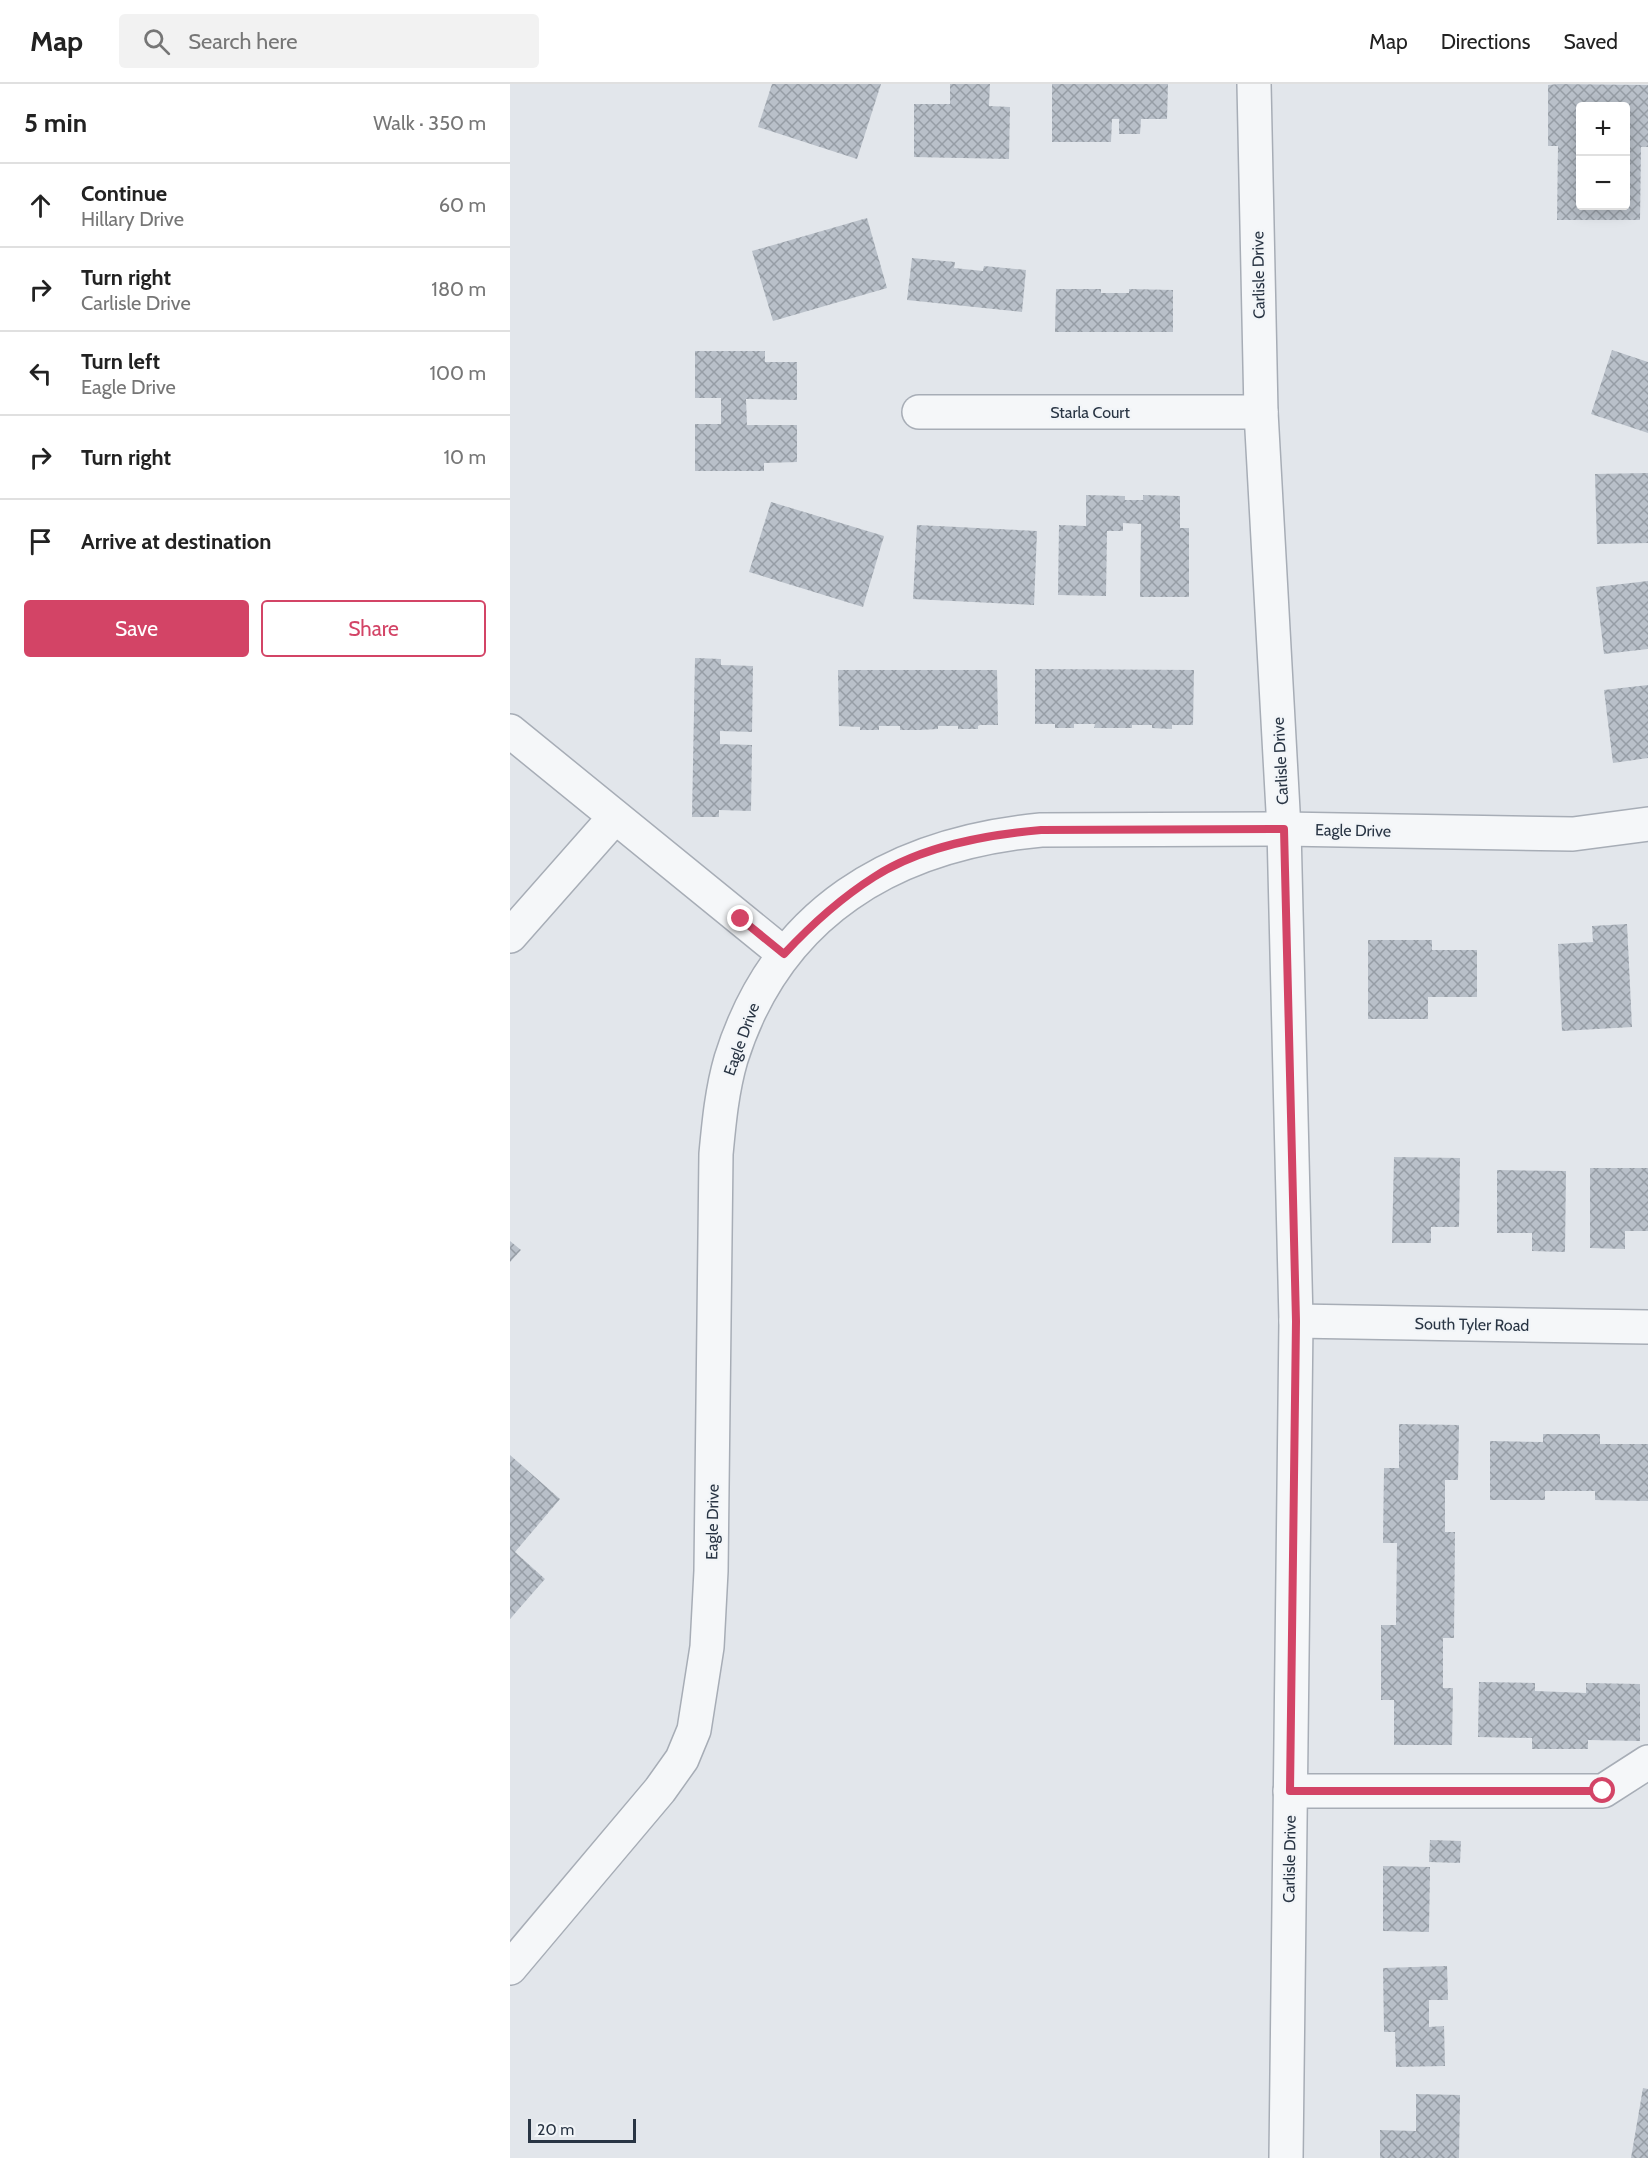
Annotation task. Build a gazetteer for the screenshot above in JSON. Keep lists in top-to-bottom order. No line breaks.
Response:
{"streets":{"street":["Carlisle Drive","Starla Court","Eagle Drive","South Tyler Road"]},"crossings":[["Carlisle Drive","Starla Court"],["Carlisle Drive","Eagle Drive"],["Carlisle Drive","South Tyler Road"]],"scale_bar":"20 m","page":{"header":"Map","search":"Search here","nav":["Map","Directions","Saved"],"heading":["5 min","Walk · 350 m"],"map_buttons":["+","−"],"list":[["Continue","Hillary Drive","60 m"],["Turn right","Carlisle Drive","180 m"],["Turn left","Eagle Drive","100 m"],["Turn right","10 m"],"Arrive at destination"],"buttons":["Save","Share"],"scale":"20 m"}}
